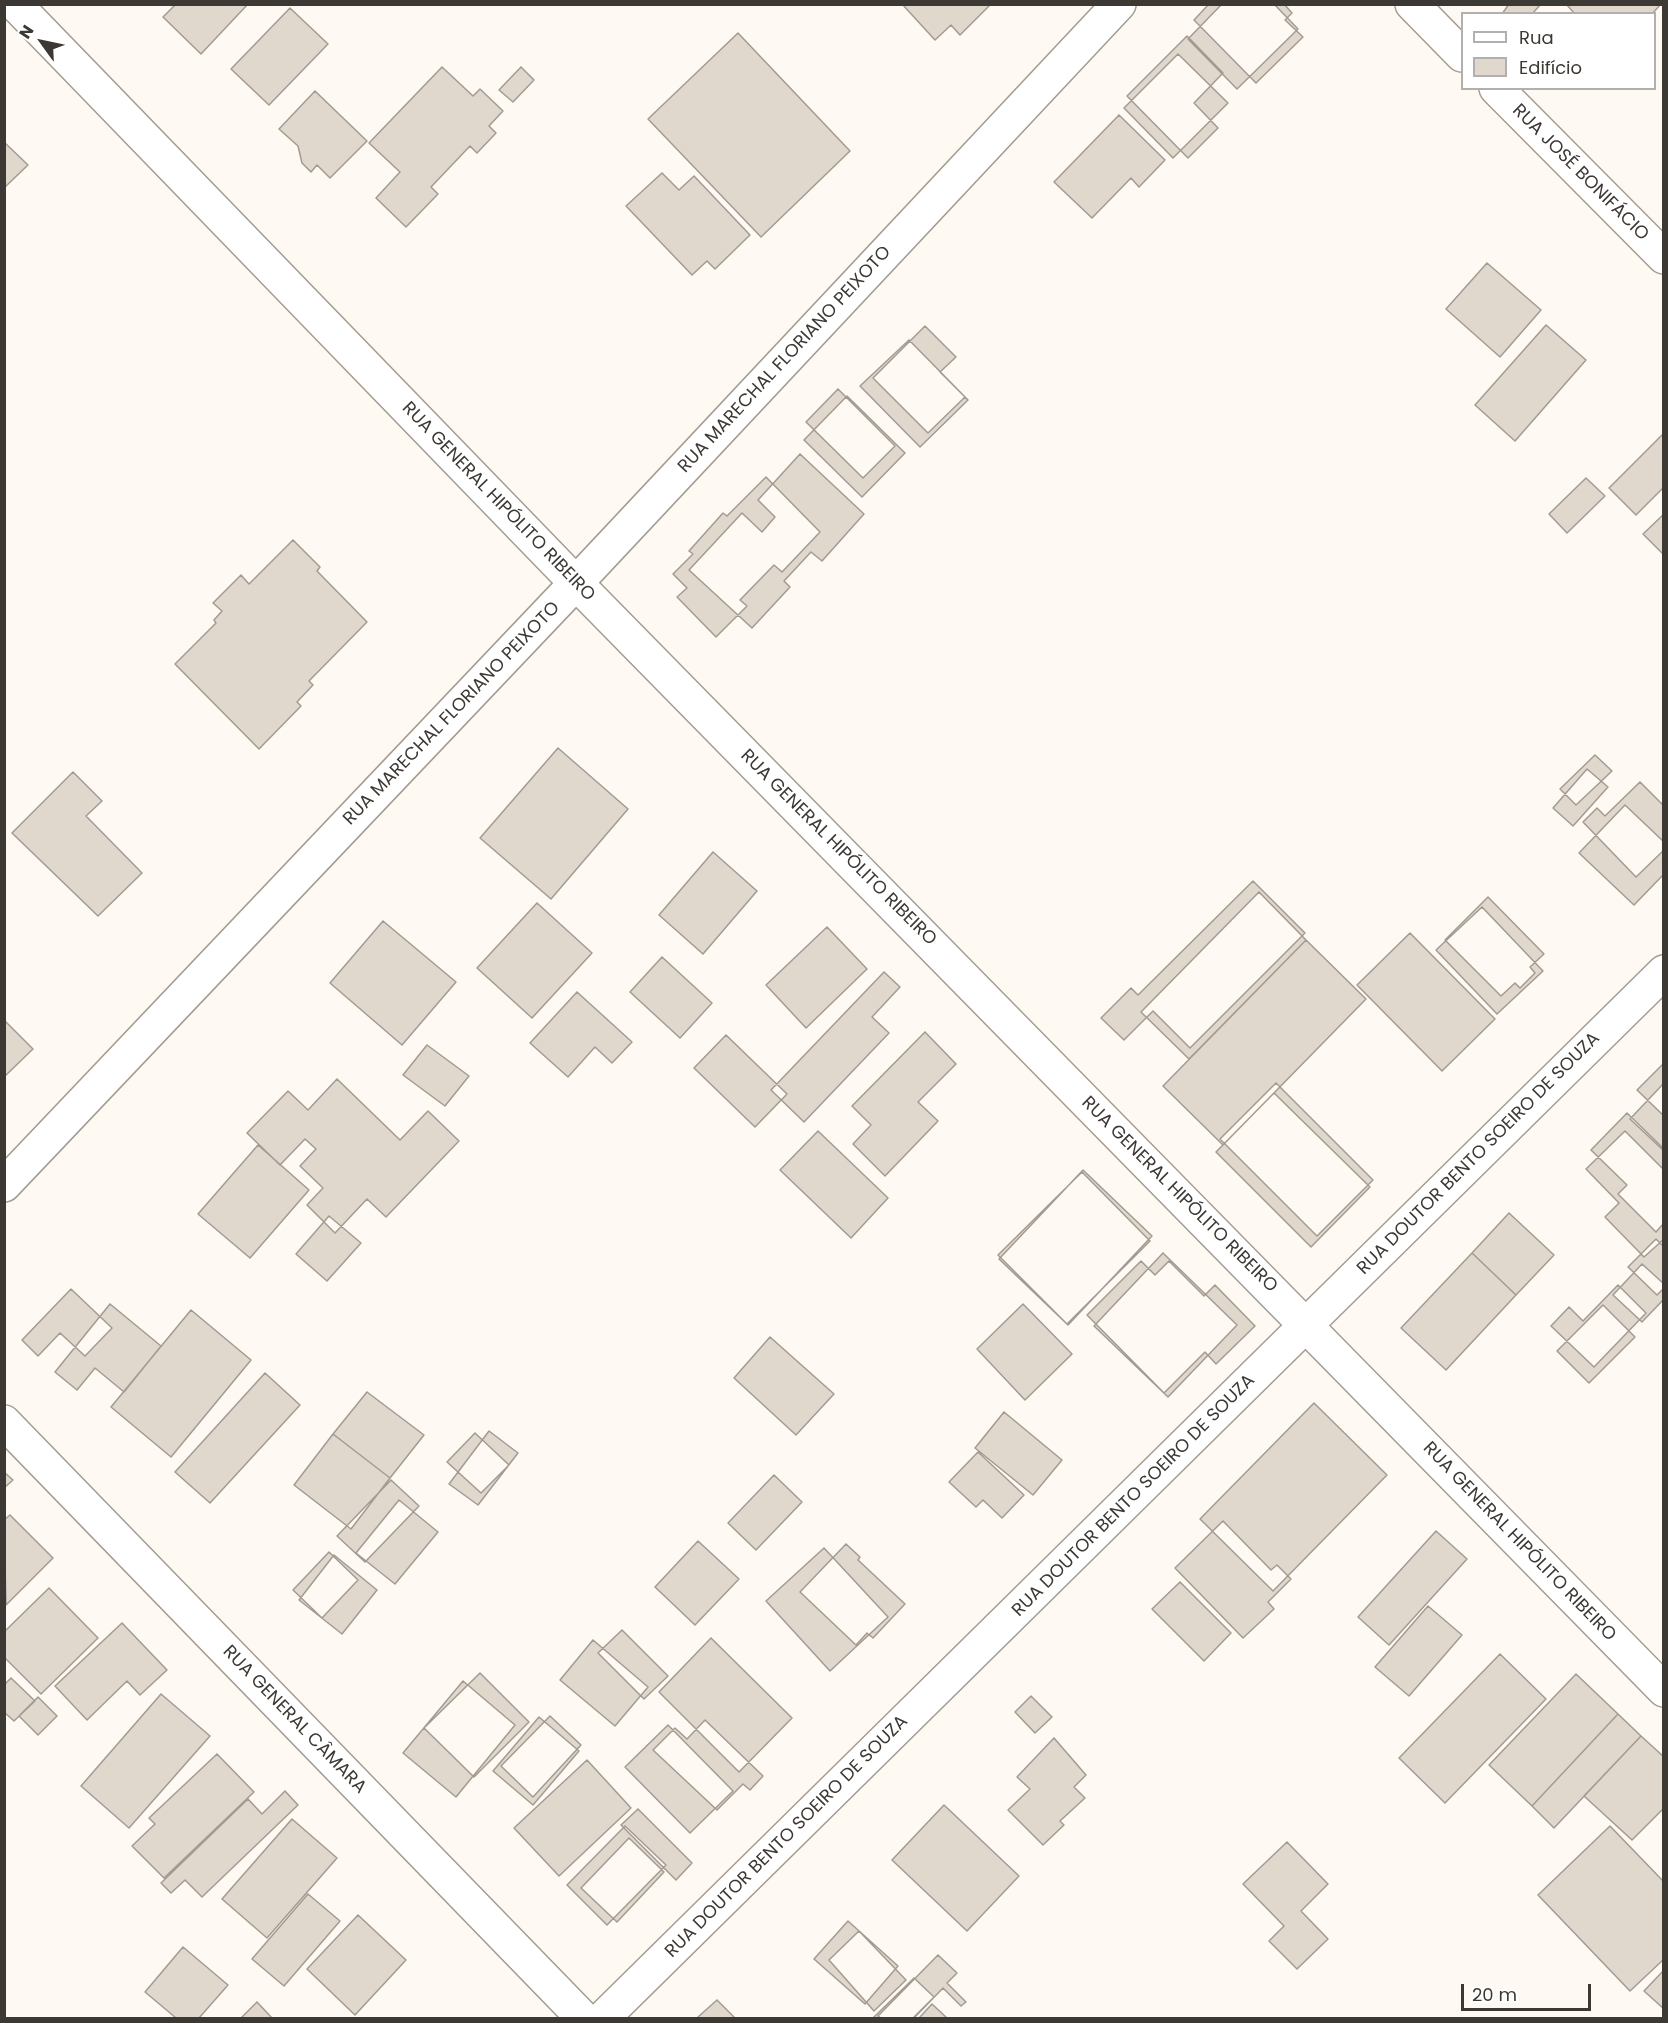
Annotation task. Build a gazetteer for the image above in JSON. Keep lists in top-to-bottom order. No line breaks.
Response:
{"streets":{"street":["RUA JOSÉ BONIFÁCIO","RUA MARECHAL FLORIANO PEIXOTO","RUA GENERAL HIPÓLITO RIBEIRO","RUA DOUTOR BENTO SOEIRO DE SOUZA","RUA GENERAL CÂMARA"]},"crossings":[["RUA MARECHAL FLORIANO PEIXOTO","RUA GENERAL HIPÓLITO RIBEIRO"],["RUA GENERAL HIPÓLITO RIBEIRO","RUA DOUTOR BENTO SOEIRO DE SOUZA"]],"legend":["Rua","Edifício"],"scale_bar":"20 m","north":"top left"}
